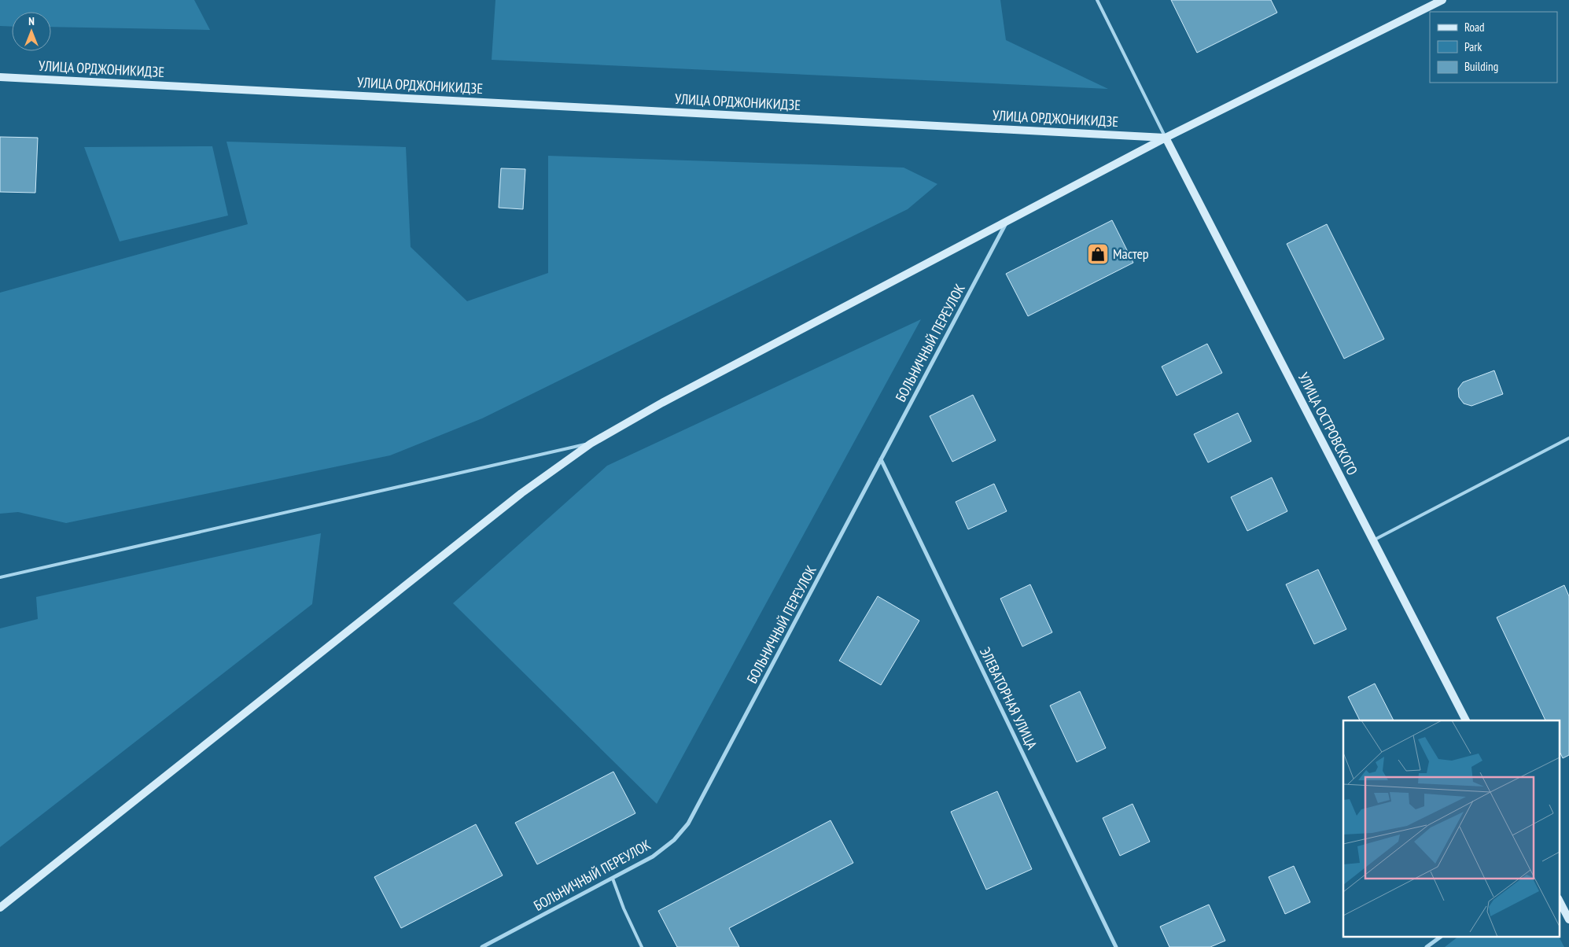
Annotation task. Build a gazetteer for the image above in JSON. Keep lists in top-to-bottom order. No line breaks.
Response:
{"streets":{"street":["УЛИЦА ОРДЖОНИКИДЗЕ","БОЛЬНИЧНЫЙ ПЕРЕУЛОК","УЛИЦА ОСТРОВСКОГО","ЭЛЕВАТОРНАЯ УЛИЦА"]},"crossings":[["УЛИЦА ОРДЖОНИКИДЗЕ","УЛИЦА ОСТРОВСКОГО"],["БОЛЬНИЧНЫЙ ПЕРЕУЛОК","ЭЛЕВАТОРНАЯ УЛИЦА"]],"places":{"shop":["Мастер"]},"legend":["Road","Park","Building"],"north":"top"}
